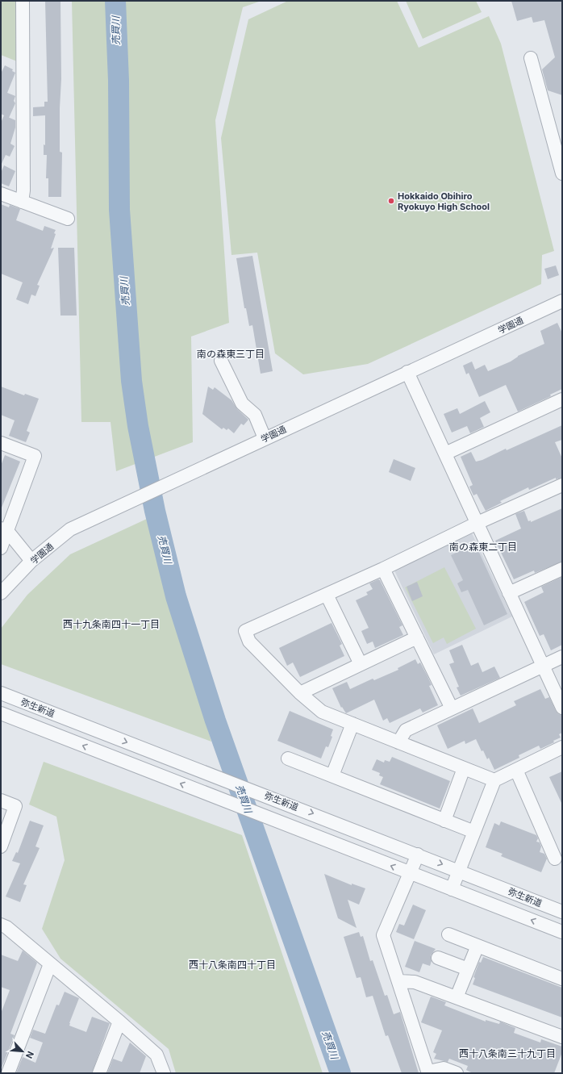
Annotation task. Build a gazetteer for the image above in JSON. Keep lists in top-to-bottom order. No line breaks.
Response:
{"streets":{"street":["学園通","弥生新道"]},"districts":["南の森東三丁目","南の森東二丁目","西十九条南四十一丁目","西十八条南四十丁目","西十八条南三十九丁目"],"water":["売買川"],"places":["Hokkaido Obihiro Ryokuyo High School"],"north":"bottom right"}
